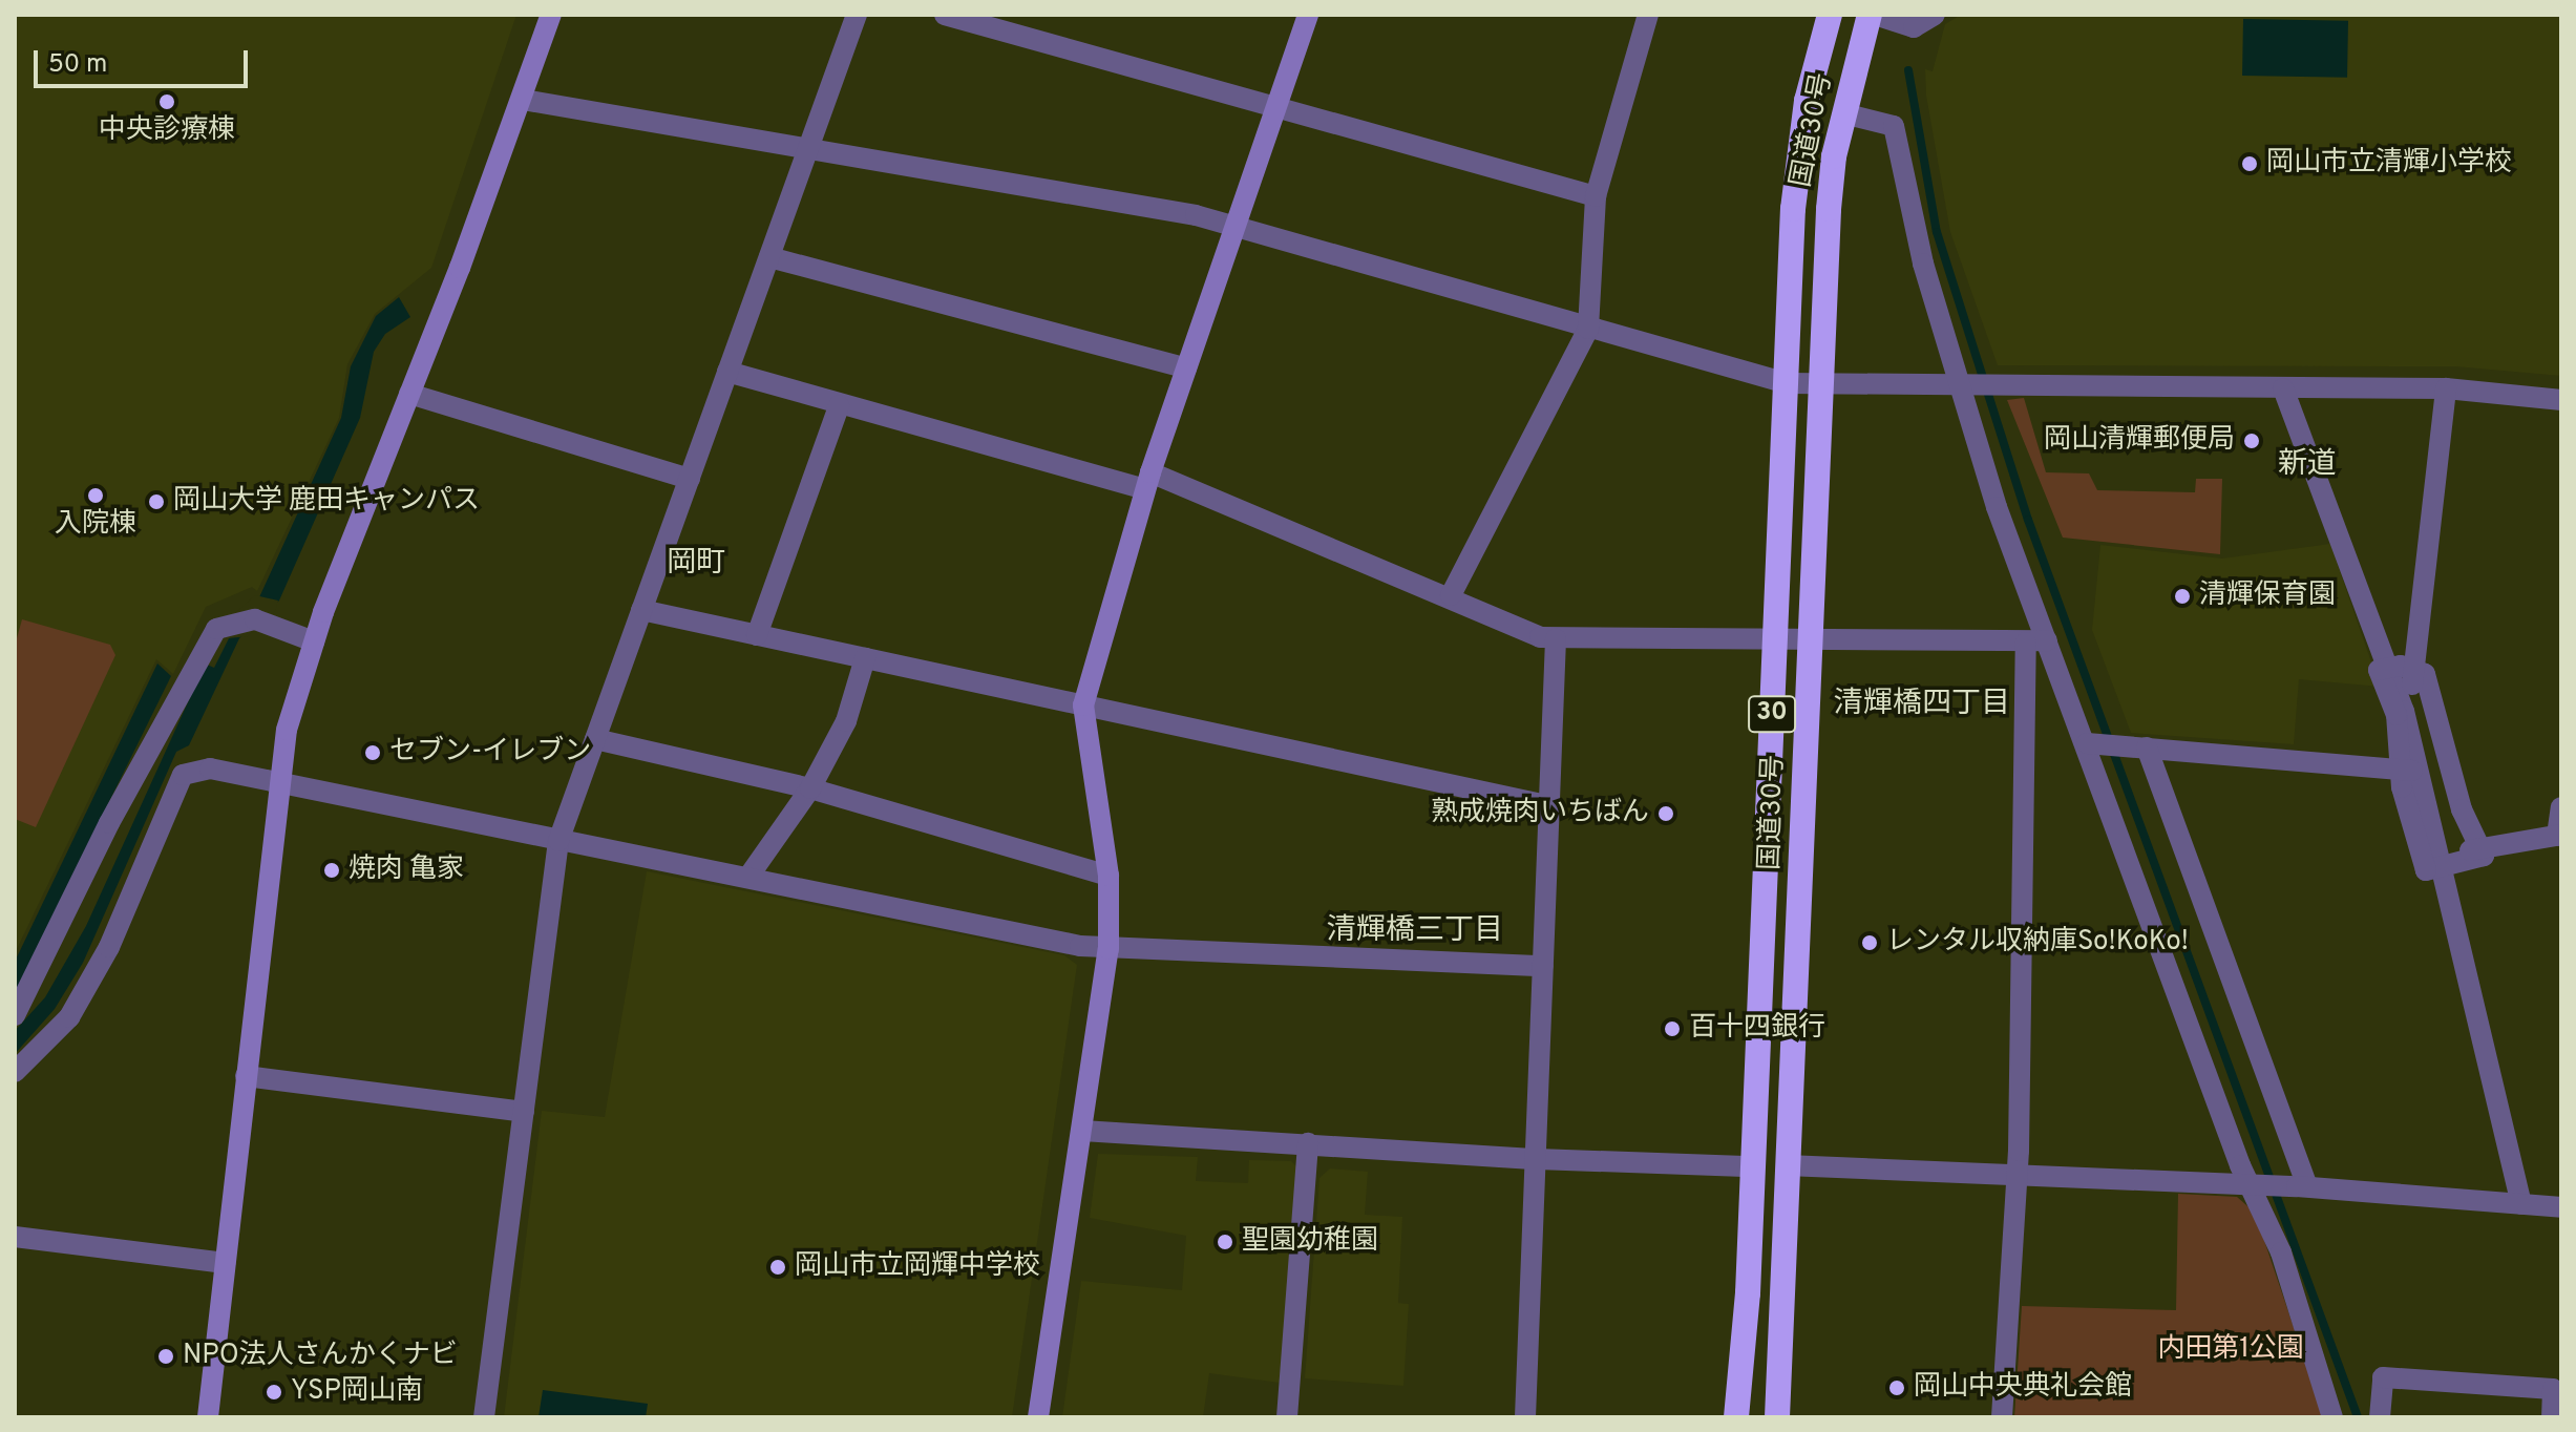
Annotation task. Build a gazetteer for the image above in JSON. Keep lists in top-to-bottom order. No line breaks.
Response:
{"streets":{"highway":["国道30号","30"]},"districts":["新道","岡町","清輝橋四丁目","清輝橋三丁目"],"parks":["内田第1公園"],"places":["中央診療棟","岡山市立清輝小学校","岡山清輝郵便局","入院棟","岡山大学 鹿田キャンパス","清輝保育園","セブン-イレブン","熟成焼肉いちばん","焼肉 亀家","レンタル収納庫So!KoKo!","百十四銀行","聖園幼稚園","岡山市立岡輝中学校","NPO法人さんかくナビ","岡山中央典礼会館","YSP岡山南"],"scale_bar":"50 m"}
